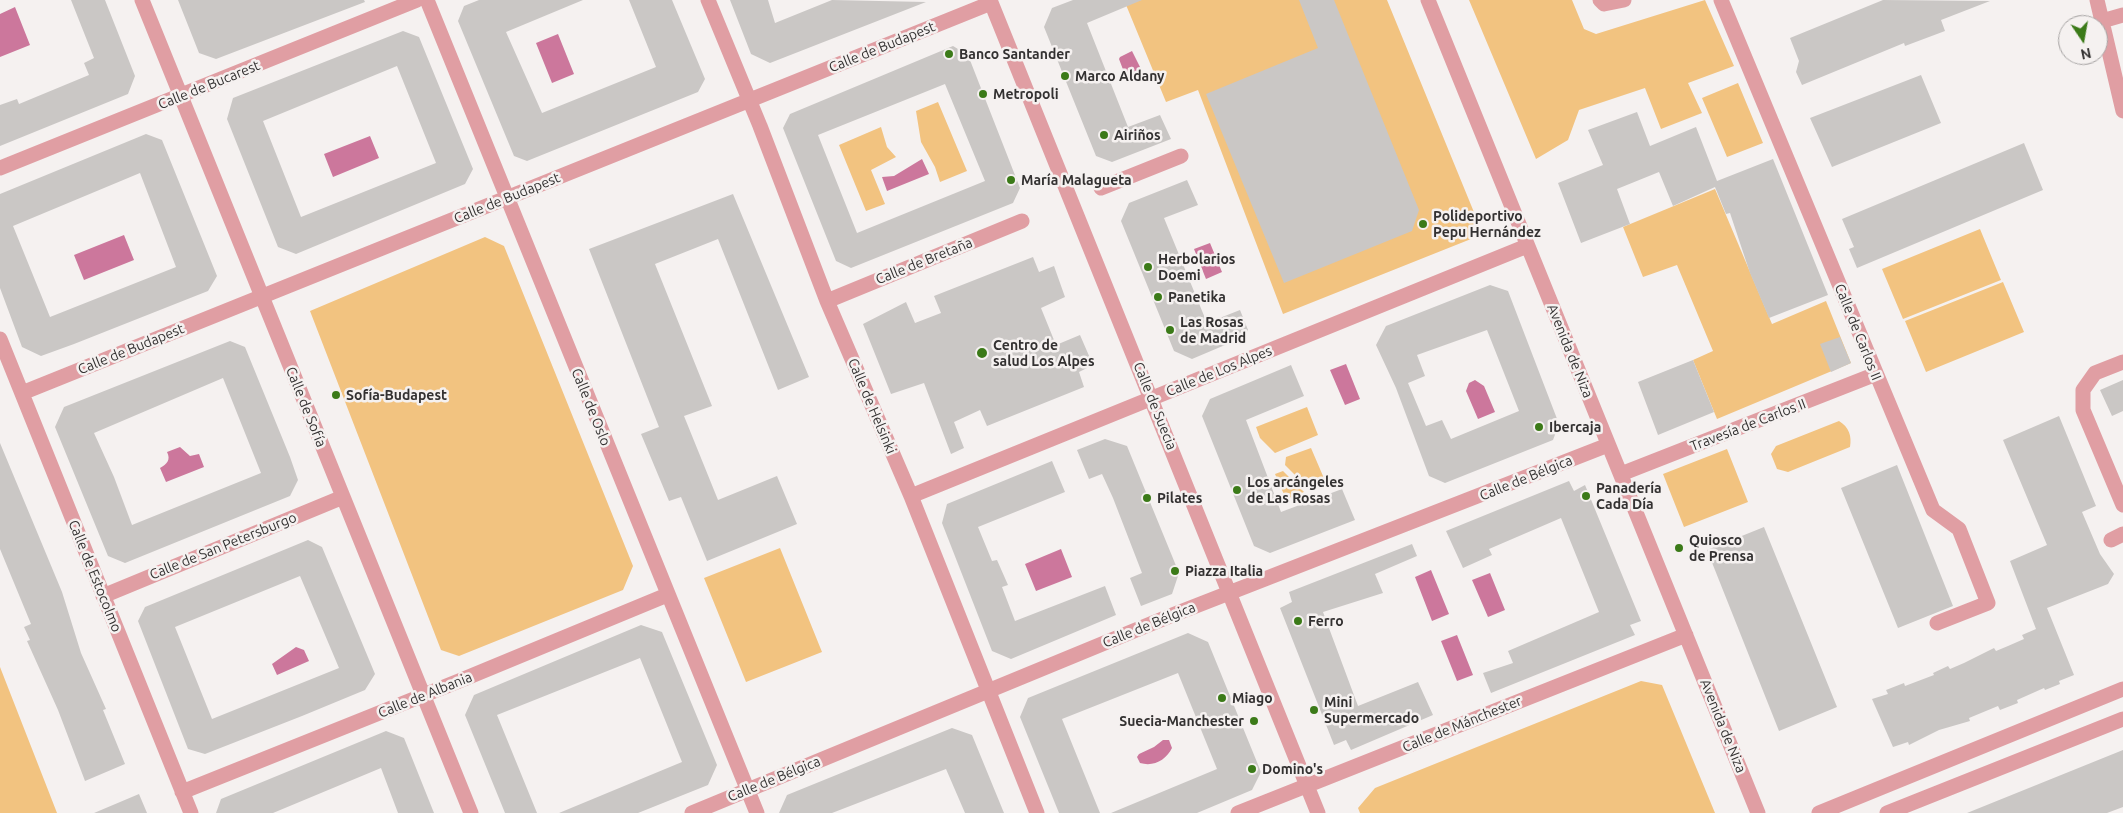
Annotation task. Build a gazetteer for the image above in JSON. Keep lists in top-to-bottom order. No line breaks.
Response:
{"streets":{"street":["Calle de Budapest","Calle de Bucarest","Calle de Bretaña","Calle de Carlos II","Avenida de Niza","Calle de Los Alpes","Calle de Helsinki","Calle de Suecia","Calle de Sofía","Calle de Oslo","Travesía de Carlos II","Calle de Bélgica","Calle de San Petersburgo","Calle de Estocolmo","Calle de Albania","Calle de Mánchester"]},"crossings":[["Calle de Budapest","Calle de Helsinki"],["Calle de Budapest","Calle de Suecia"],["Calle de Budapest","Calle de Sofía"],["Calle de Budapest","Calle de Oslo"],["Calle de Budapest","Calle de Estocolmo"],["Calle de Bucarest","Calle de Sofía"],["Calle de Bretaña","Calle de Helsinki"],["Calle de Carlos II","Travesía de Carlos II"],["Avenida de Niza","Calle de Los Alpes"],["Avenida de Niza","Travesía de Carlos II"],["Avenida de Niza","Calle de Bélgica"],["Avenida de Niza","Calle de Mánchester"],["Calle de Los Alpes","Calle de Helsinki"],["Calle de Los Alpes","Calle de Suecia"],["Calle de Helsinki","Calle de Bélgica"],["Calle de Suecia","Calle de Bélgica"],["Calle de Suecia","Calle de Mánchester"],["Calle de Sofía","Calle de San Petersburgo"],["Calle de Sofía","Calle de Albania"],["Calle de Oslo","Calle de Bélgica"],["Calle de Oslo","Calle de Albania"],["Calle de San Petersburgo","Calle de Estocolmo"],["Calle de Estocolmo","Calle de Albania"]],"places":["Banco Santander","Marco Aldany","Metropoli","Airiños","María Malagueta","Polideportivo Pepu Hernández","Herbolarios Doemi","Panetika","Las Rosas de Madrid","Centro de salud Los Alpes","Sofía-Budapest","Ibercaja","Los arcángeles de Las Rosas","Panadería Cada Día","Pilates","Quiosco de Prensa","Piazza Italia","Ferro","Miago","Mini Supermercado","Suecia-Manchester","Domino's"],"north":"bottom"}
